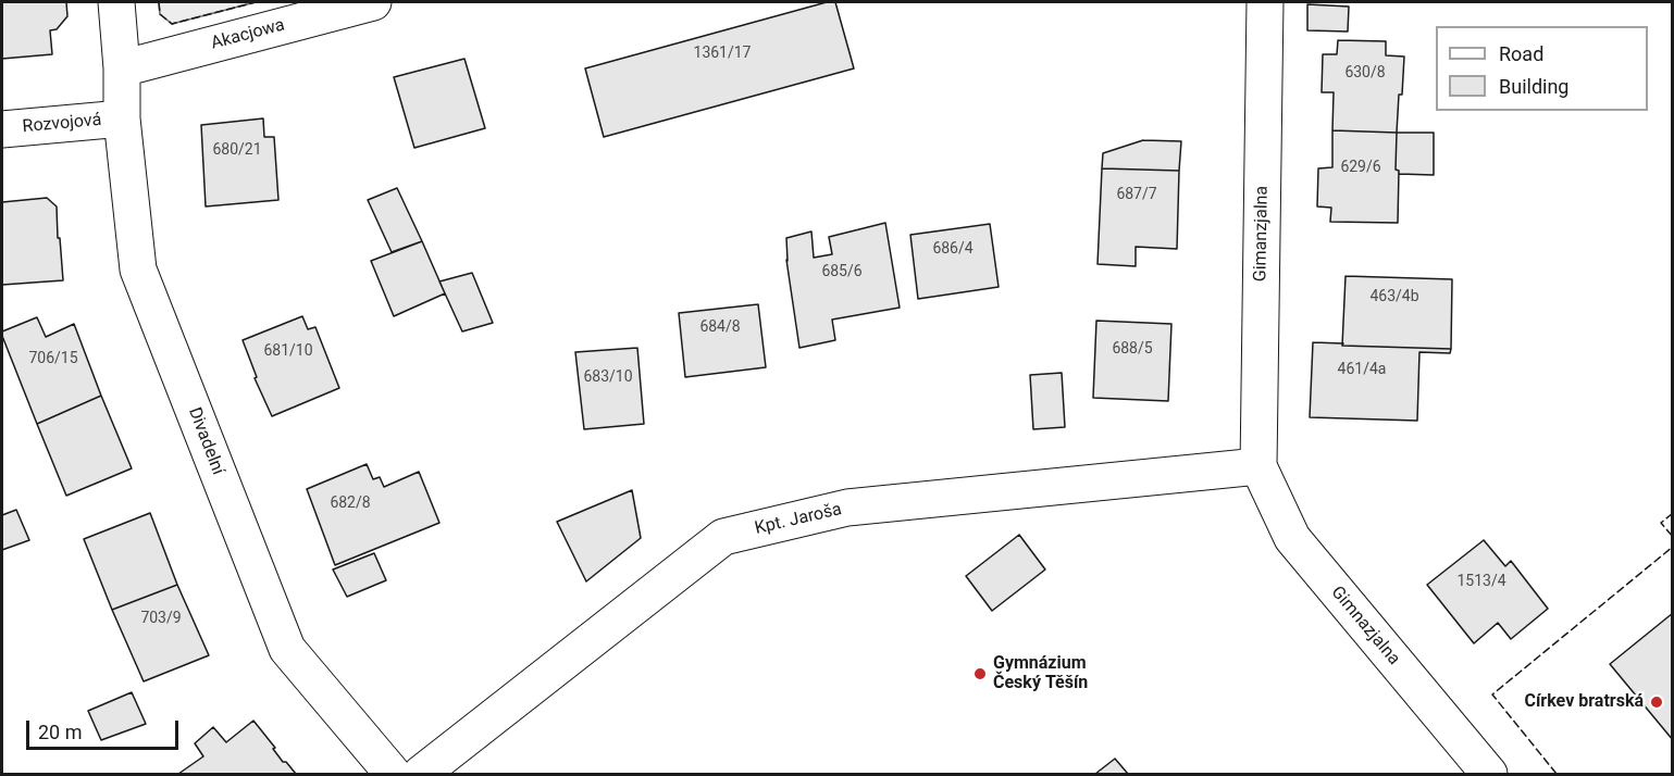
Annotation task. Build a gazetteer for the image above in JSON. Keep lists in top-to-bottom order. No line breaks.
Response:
{"streets":{"street":["Akacjowa","Rozvojová","Gimanzjalna","Divadelní","Kpt. Jaroša","Gimnazjalna"]},"crossings":[["Akacjowa","Divadelní"],["Rozvojová","Divadelní"],["Gimanzjalna","Kpt. Jaroša"],["Gimanzjalna","Gimnazjalna"],["Kpt. Jaroša","Gimnazjalna"]],"places":["Gymnázium Český Těšín","Církev bratrská"],"house_numbers":["1361/17","630/8","680/21","629/6","687/7","686/4","685/6","463/4b","684/8","688/5","681/10","706/15","461/4a","683/10","682/8","1513/4","703/9"],"legend":["Road","Building"],"scale_bar":"20 m"}
